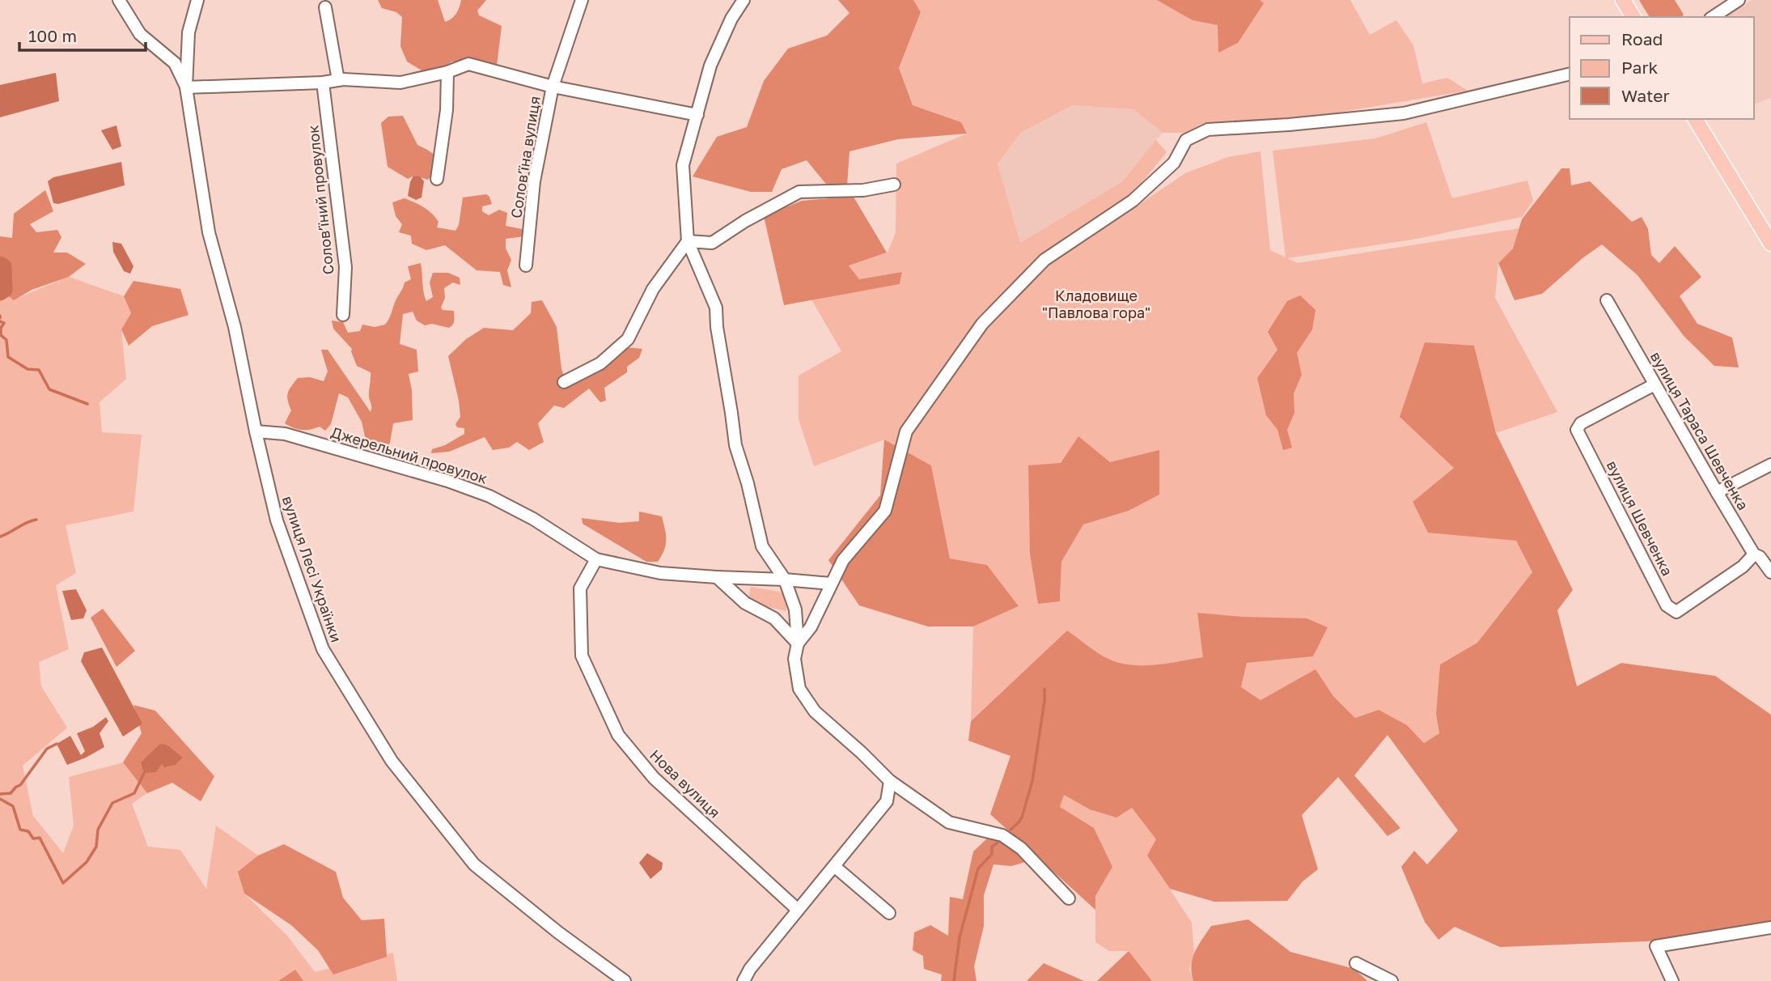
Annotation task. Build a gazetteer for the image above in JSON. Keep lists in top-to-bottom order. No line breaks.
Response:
{"streets":{"street":["Соловʼїна вулиця","Соловʼїний провулок","вулиця Тараса Шевченка","Джерельний провулок","вулиця Шевченка","вулиця Лесі Українки","Нова вулиця"]},"crossings":[["Соловʼїна вулиця","Соловʼїний провулок"],["Соловʼїна вулиця","вулиця Лесі Українки"],["вулиця Тараса Шевченка","вулиця Шевченка"],["Джерельний провулок","вулиця Лесі Українки"],["Джерельний провулок","Нова вулиця"]],"parks":["Кладовище \"Павлова гора\""],"legend":["Road","Park","Water"],"scale_bar":"100 m"}
